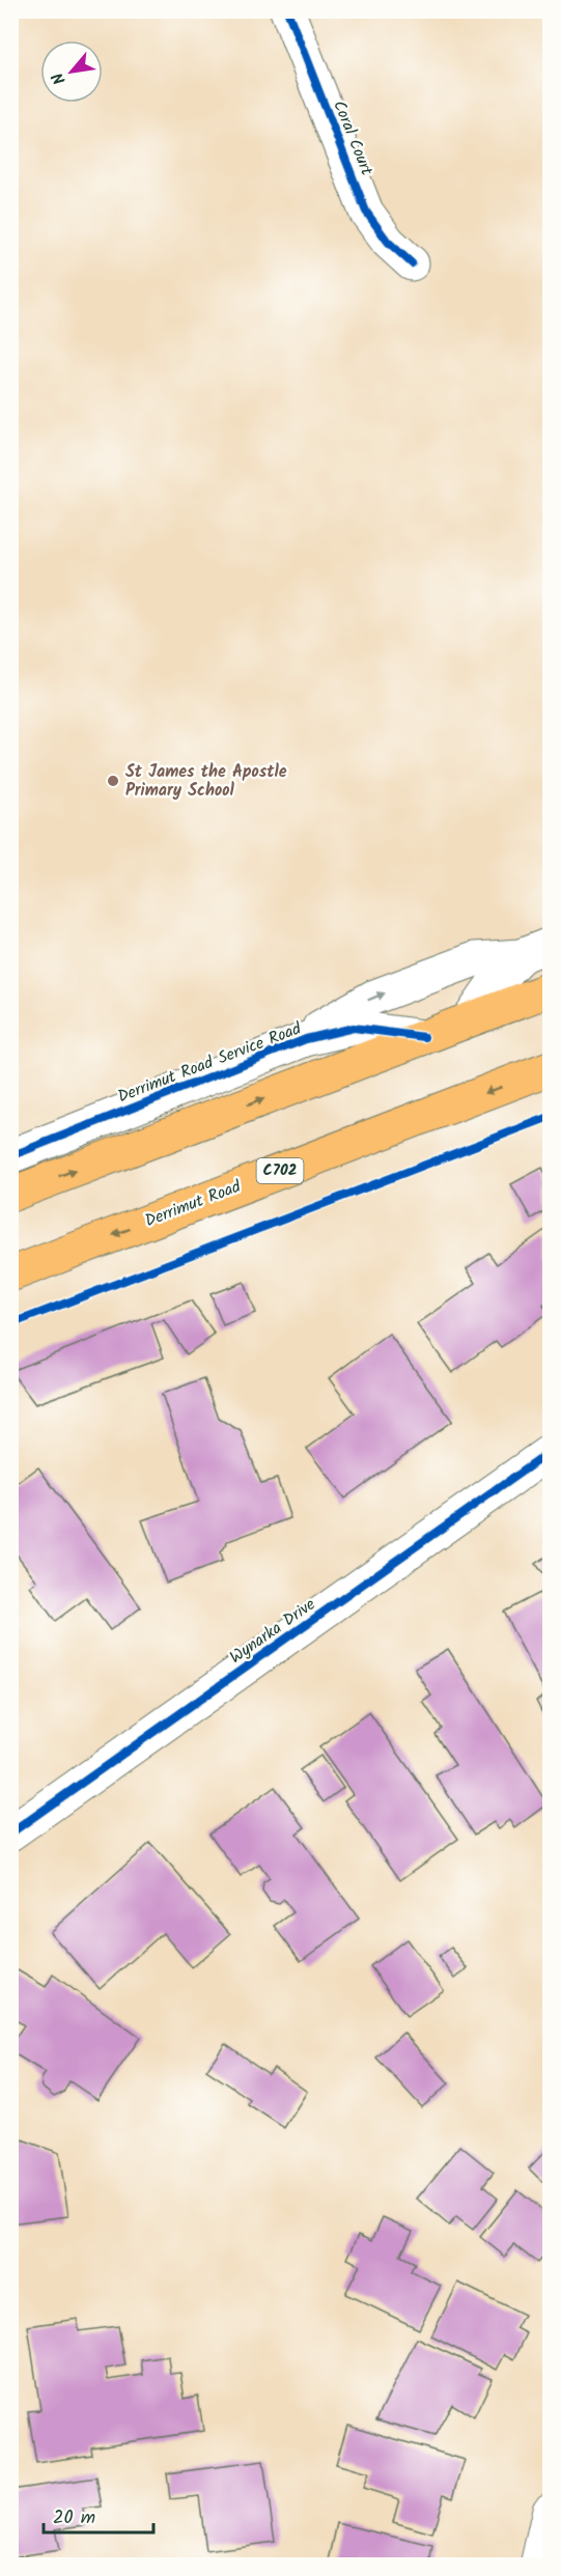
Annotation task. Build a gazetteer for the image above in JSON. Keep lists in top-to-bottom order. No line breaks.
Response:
{"streets":{"highway":["C702","Derrimut Road"],"street":["Coral Court","Derrimut Road Service Road","Wynarka Drive"]},"places":["St James the Apostle Primary School"],"scale_bar":"20 m","north":"bottom left"}
